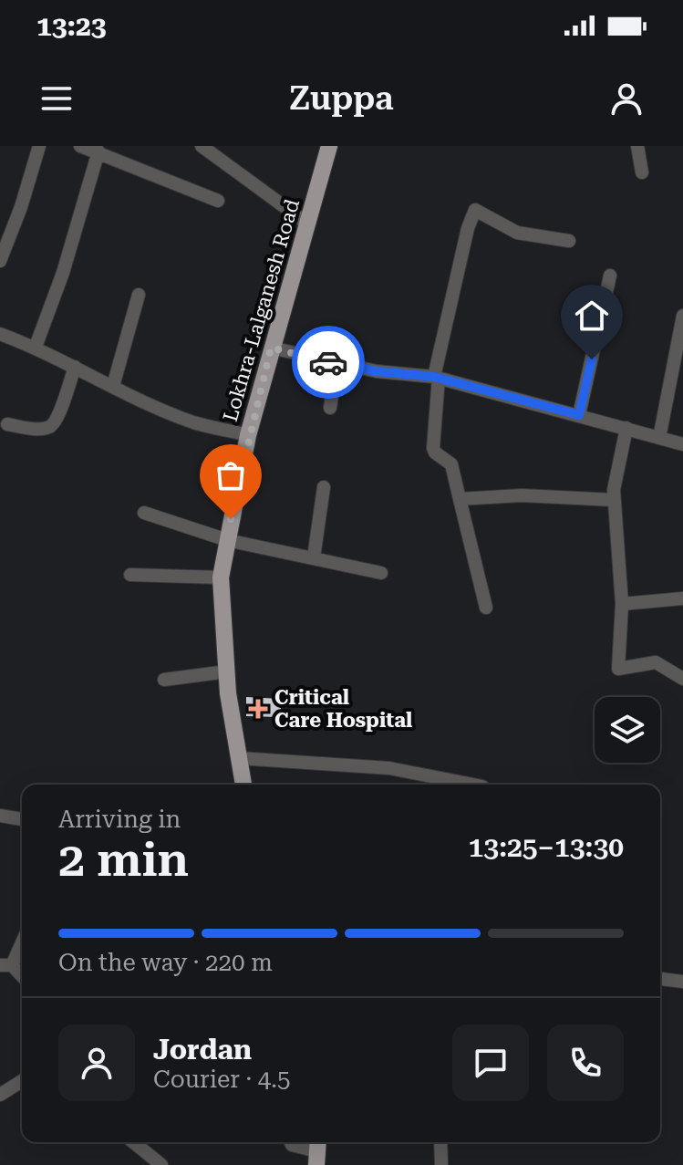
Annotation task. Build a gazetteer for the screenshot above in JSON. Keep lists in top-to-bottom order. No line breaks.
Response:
{"streets":{"main road":["Lokhra-Lalganesh Road"]},"places":{"health":["Critical Care Hospital"]},"page":{"status":"13:23","header":"Zuppa","heading":["2 min","Arriving in","13:25–13:30"],"panel":["Jordan","Courier · 4.5"],"bar":"On the way · 220 m"}}
